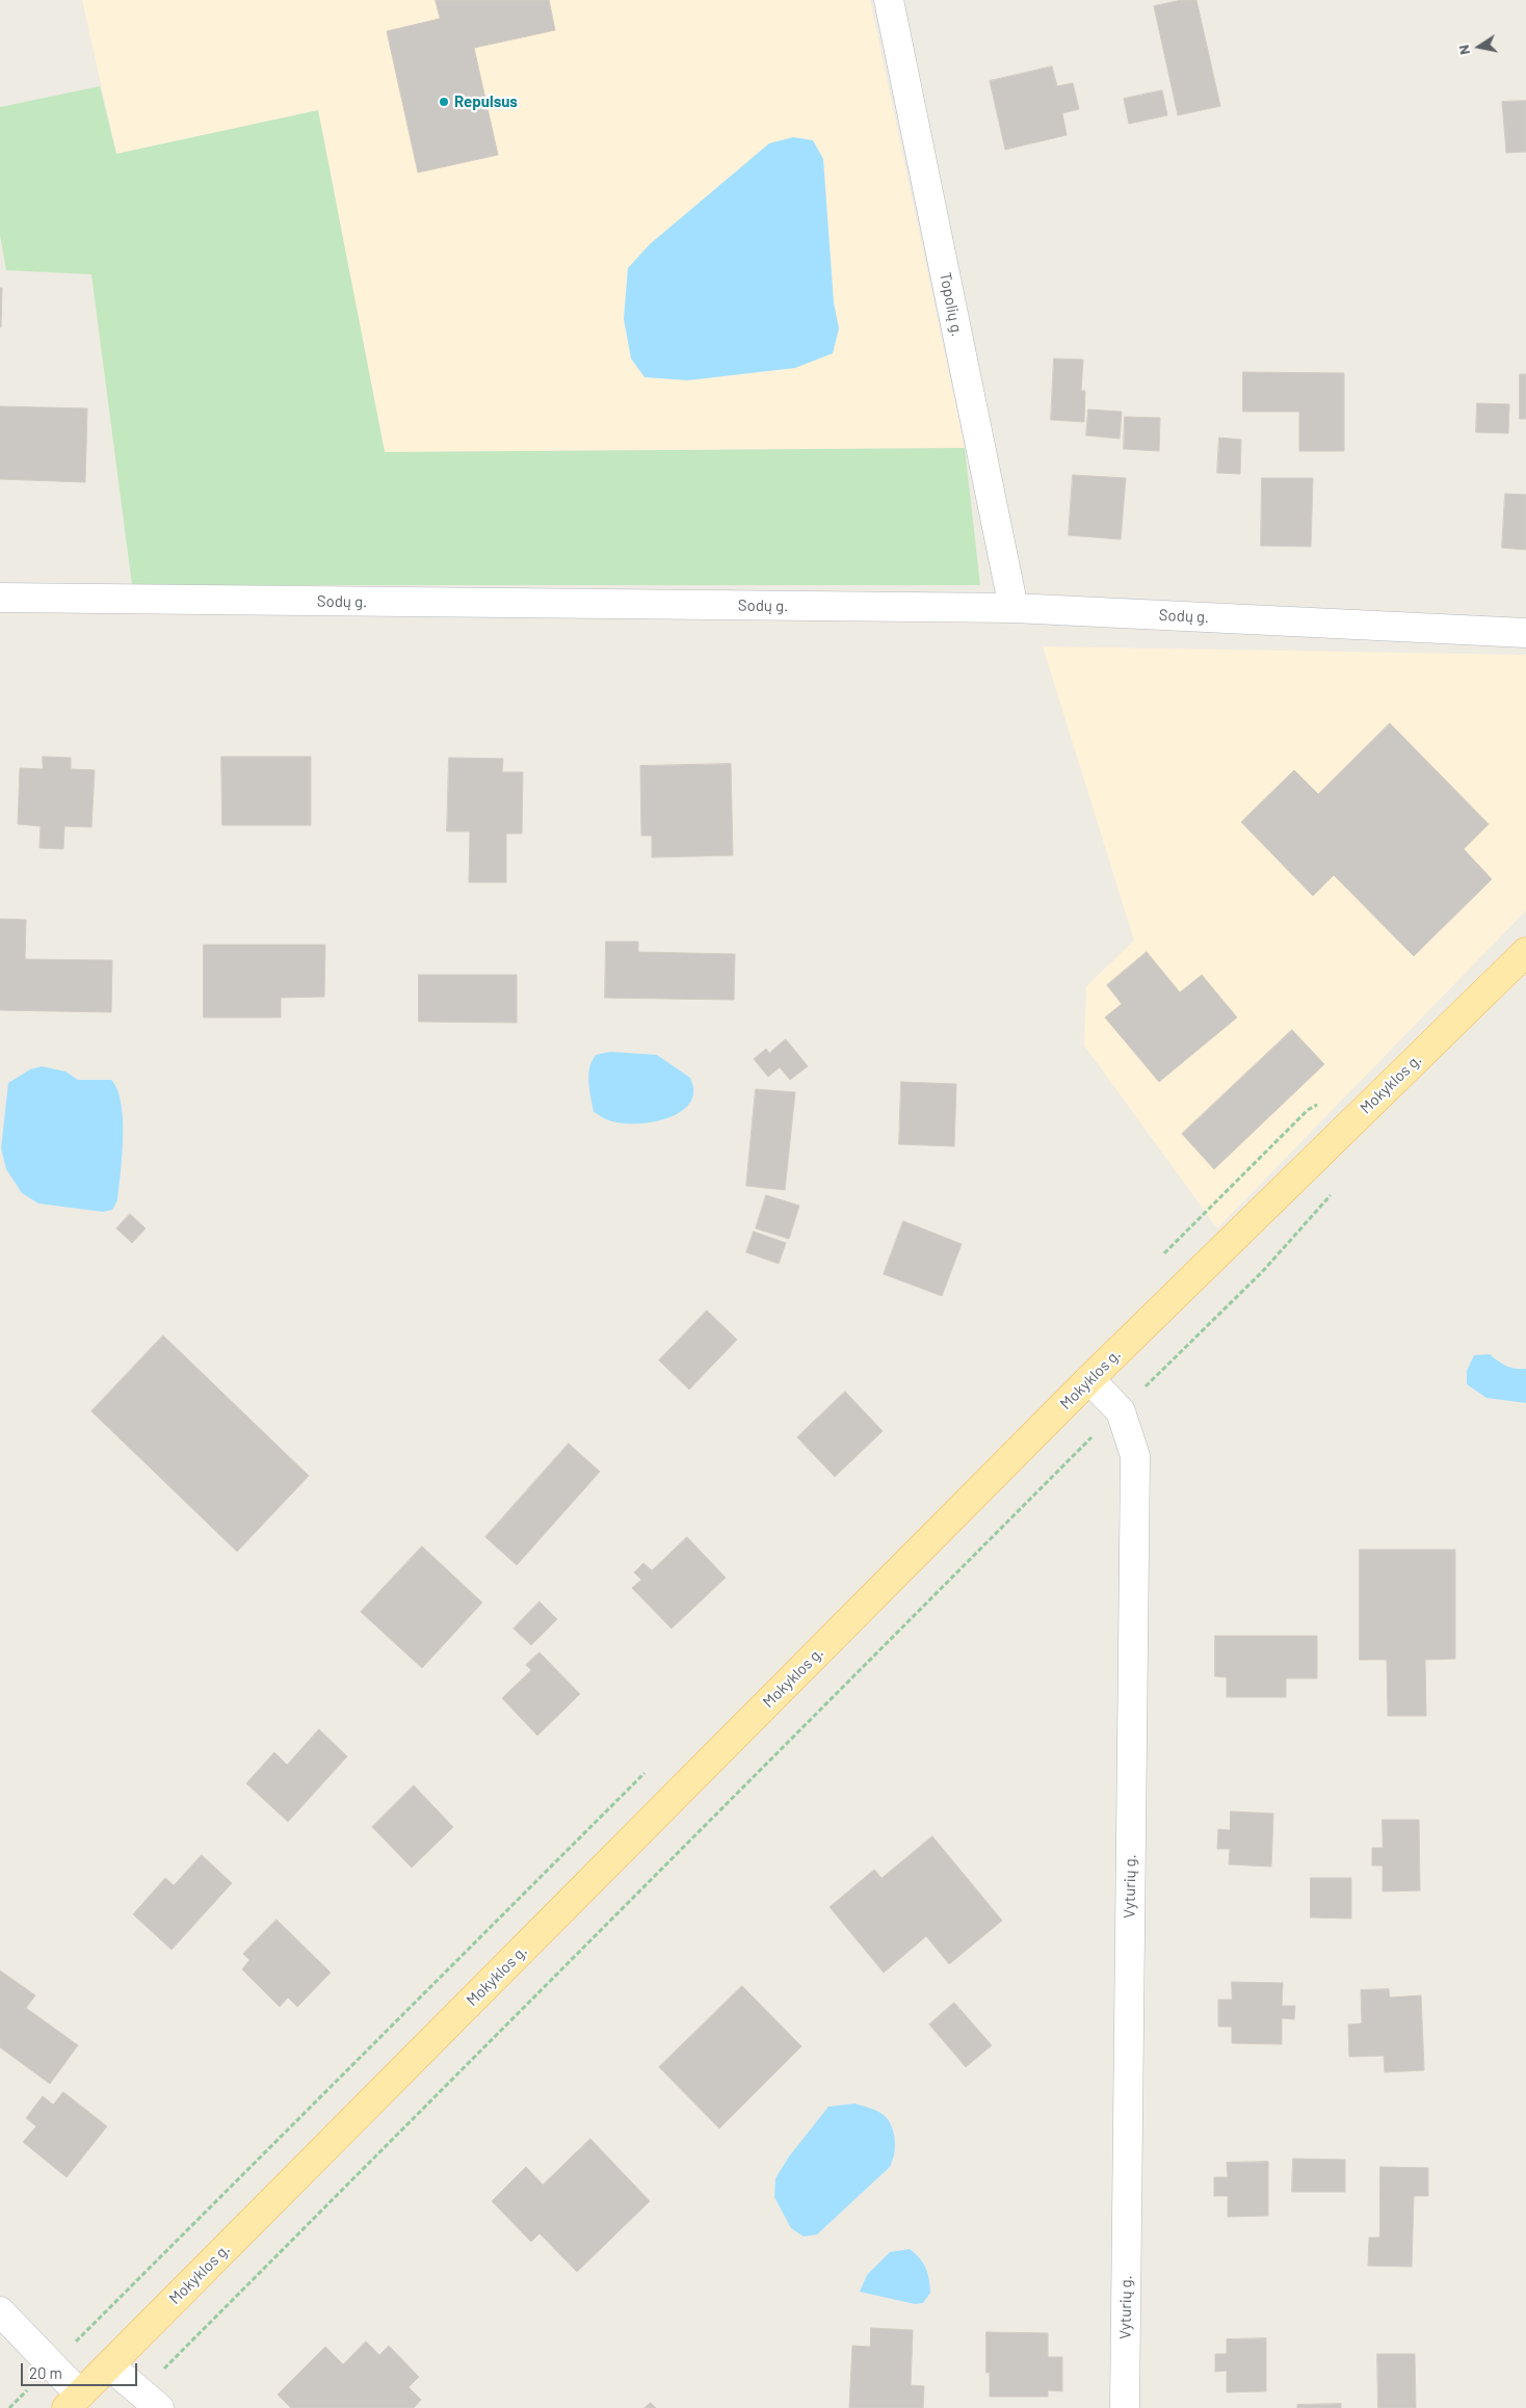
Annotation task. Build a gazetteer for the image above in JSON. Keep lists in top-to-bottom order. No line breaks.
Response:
{"streets":{"main road":["Mokyklos g."],"street":["Topolių g.","Sodų g.","Vyturių g."]},"crossings":[["Topolių g.","Sodų g."],["Mokyklos g.","Vyturių g."]],"places":["Repulsus"],"scale_bar":"20 m","north":"left"}
